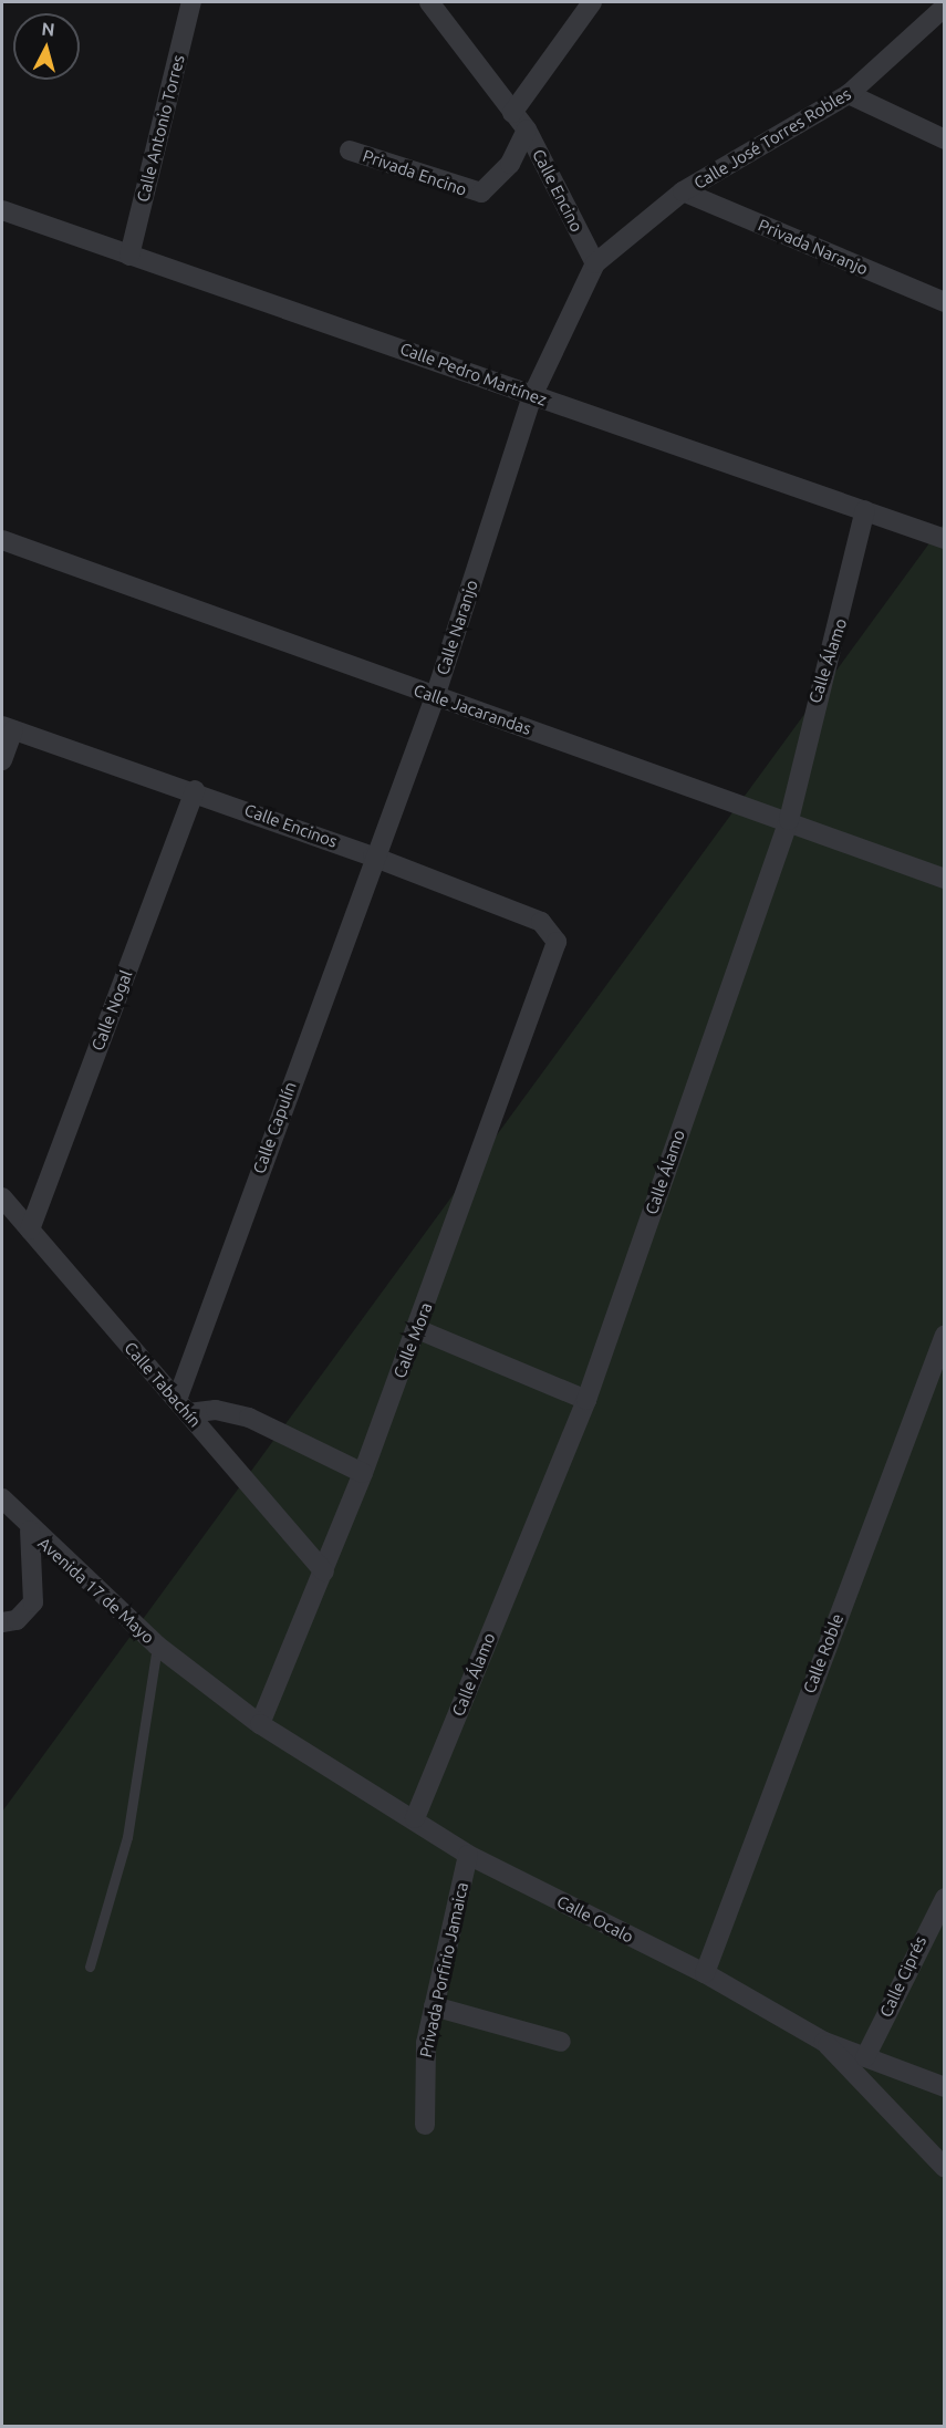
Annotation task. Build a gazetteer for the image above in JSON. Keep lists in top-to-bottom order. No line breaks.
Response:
{"streets":{"street":["Calle Antonio Torres","Calle José Torres Robles","Privada Encino","Calle Encino","Privada Naranjo","Calle Pedro Martínez","Calle Naranjo","Calle Álamo","Calle Jacarandas","Calle Encinos","Calle Nogal","Calle Capulín","Calle Mora","Calle Tabachín","Avenida 17 de Mayo","Calle Roble","Calle Ocalo","Privada Porfirio Jamaica","Calle Ciprés"]},"crossings":[["Calle Antonio Torres","Calle Pedro Martínez"],["Calle José Torres Robles","Calle Encino"],["Calle José Torres Robles","Privada Naranjo"],["Privada Encino","Calle Encino"],["Calle Pedro Martínez","Calle Naranjo"],["Calle Pedro Martínez","Calle Álamo"],["Calle Naranjo","Calle Jacarandas"],["Calle Naranjo","Calle Encinos"],["Calle Naranjo","Calle Capulín"],["Calle Álamo","Calle Jacarandas"],["Calle Álamo","Calle Ocalo"],["Calle Encinos","Calle Nogal"],["Calle Encinos","Calle Capulín"],["Calle Encinos","Calle Mora"],["Calle Nogal","Calle Tabachín"],["Calle Capulín","Calle Tabachín"],["Calle Mora","Calle Tabachín"],["Calle Mora","Avenida 17 de Mayo"],["Calle Mora","Calle Ocalo"],["Avenida 17 de Mayo","Calle Ocalo"],["Calle Roble","Calle Ocalo"],["Calle Ocalo","Privada Porfirio Jamaica"],["Calle Ocalo","Calle Ciprés"]],"north":"top"}
